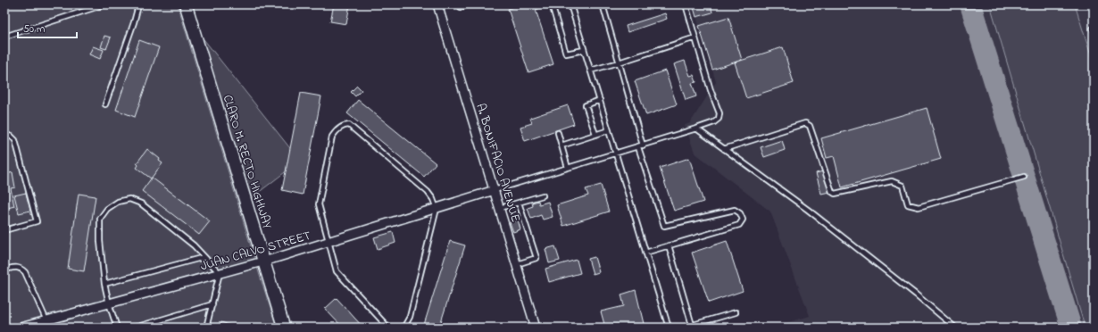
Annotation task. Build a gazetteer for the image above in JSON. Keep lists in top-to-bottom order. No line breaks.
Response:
{"streets":{"main road":["CLARO M. RECTO HIGHWAY"],"street":["A. BONIFACIO AVENUE","JUAN CALVO STREET"]},"crossings":[["CLARO M. RECTO HIGHWAY","JUAN CALVO STREET"],["A. BONIFACIO AVENUE","JUAN CALVO STREET"]],"scale_bar":"50 m"}
